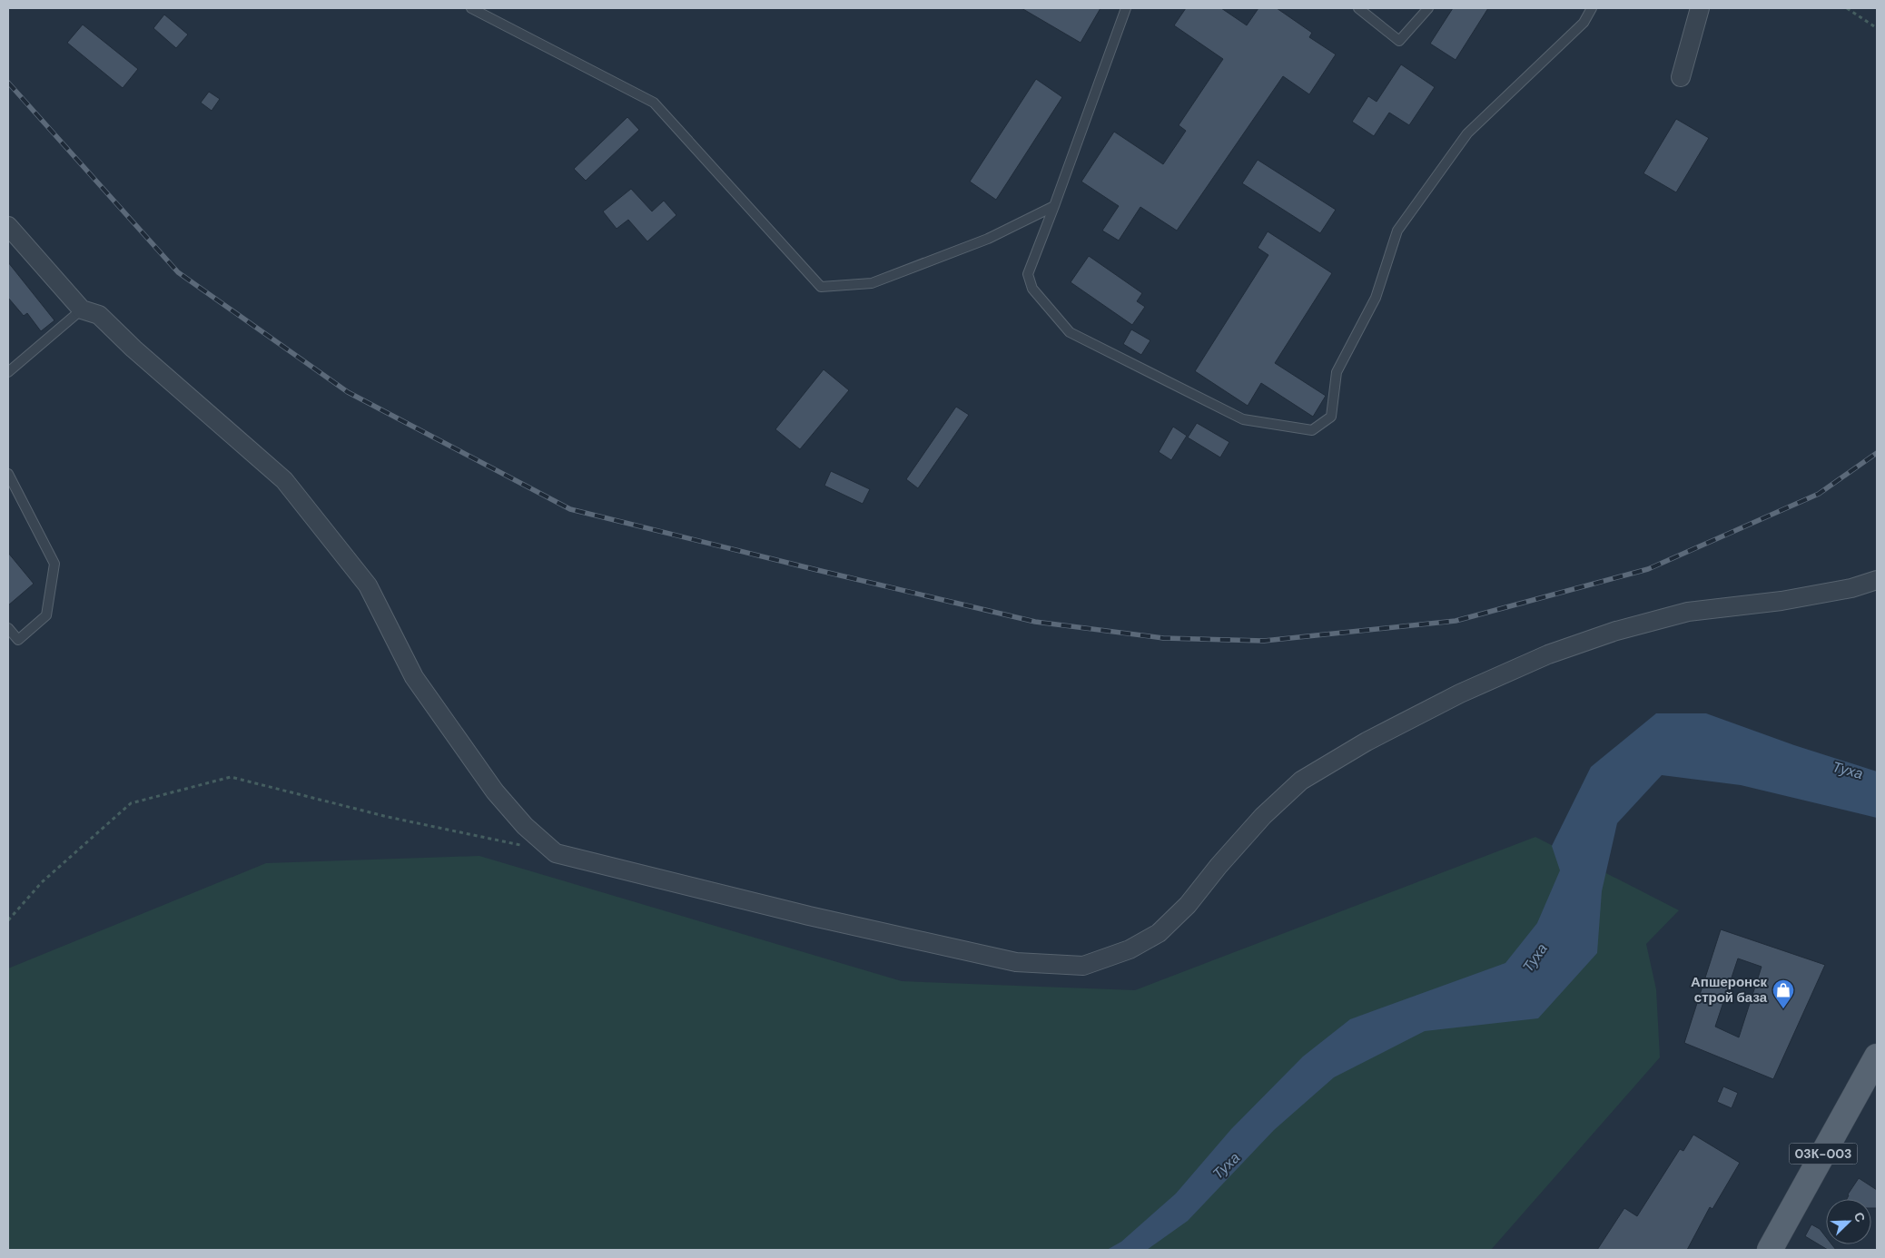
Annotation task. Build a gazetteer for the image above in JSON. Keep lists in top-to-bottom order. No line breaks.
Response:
{"streets":{"main road":["03К-003"]},"water":["Туха"],"places":{"shop":["Апшеронск строй база"]},"north":"top right"}
